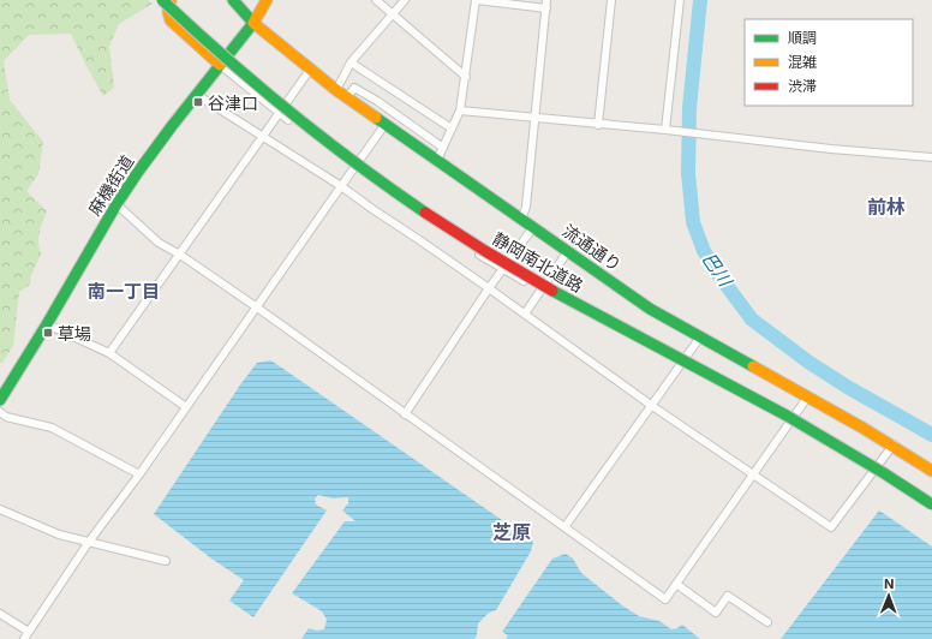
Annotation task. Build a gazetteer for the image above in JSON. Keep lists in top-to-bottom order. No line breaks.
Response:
{"streets":{"main road":["麻機街道","流通通り","静岡南北道路"]},"crossings":[["麻機街道","流通通り"]],"districts":["前林","南一丁目","芝原"],"water":["巴川"],"places":{"transit":["谷津口","草場"]},"legend":["順調","混雑","渋滞"],"north":"top"}
